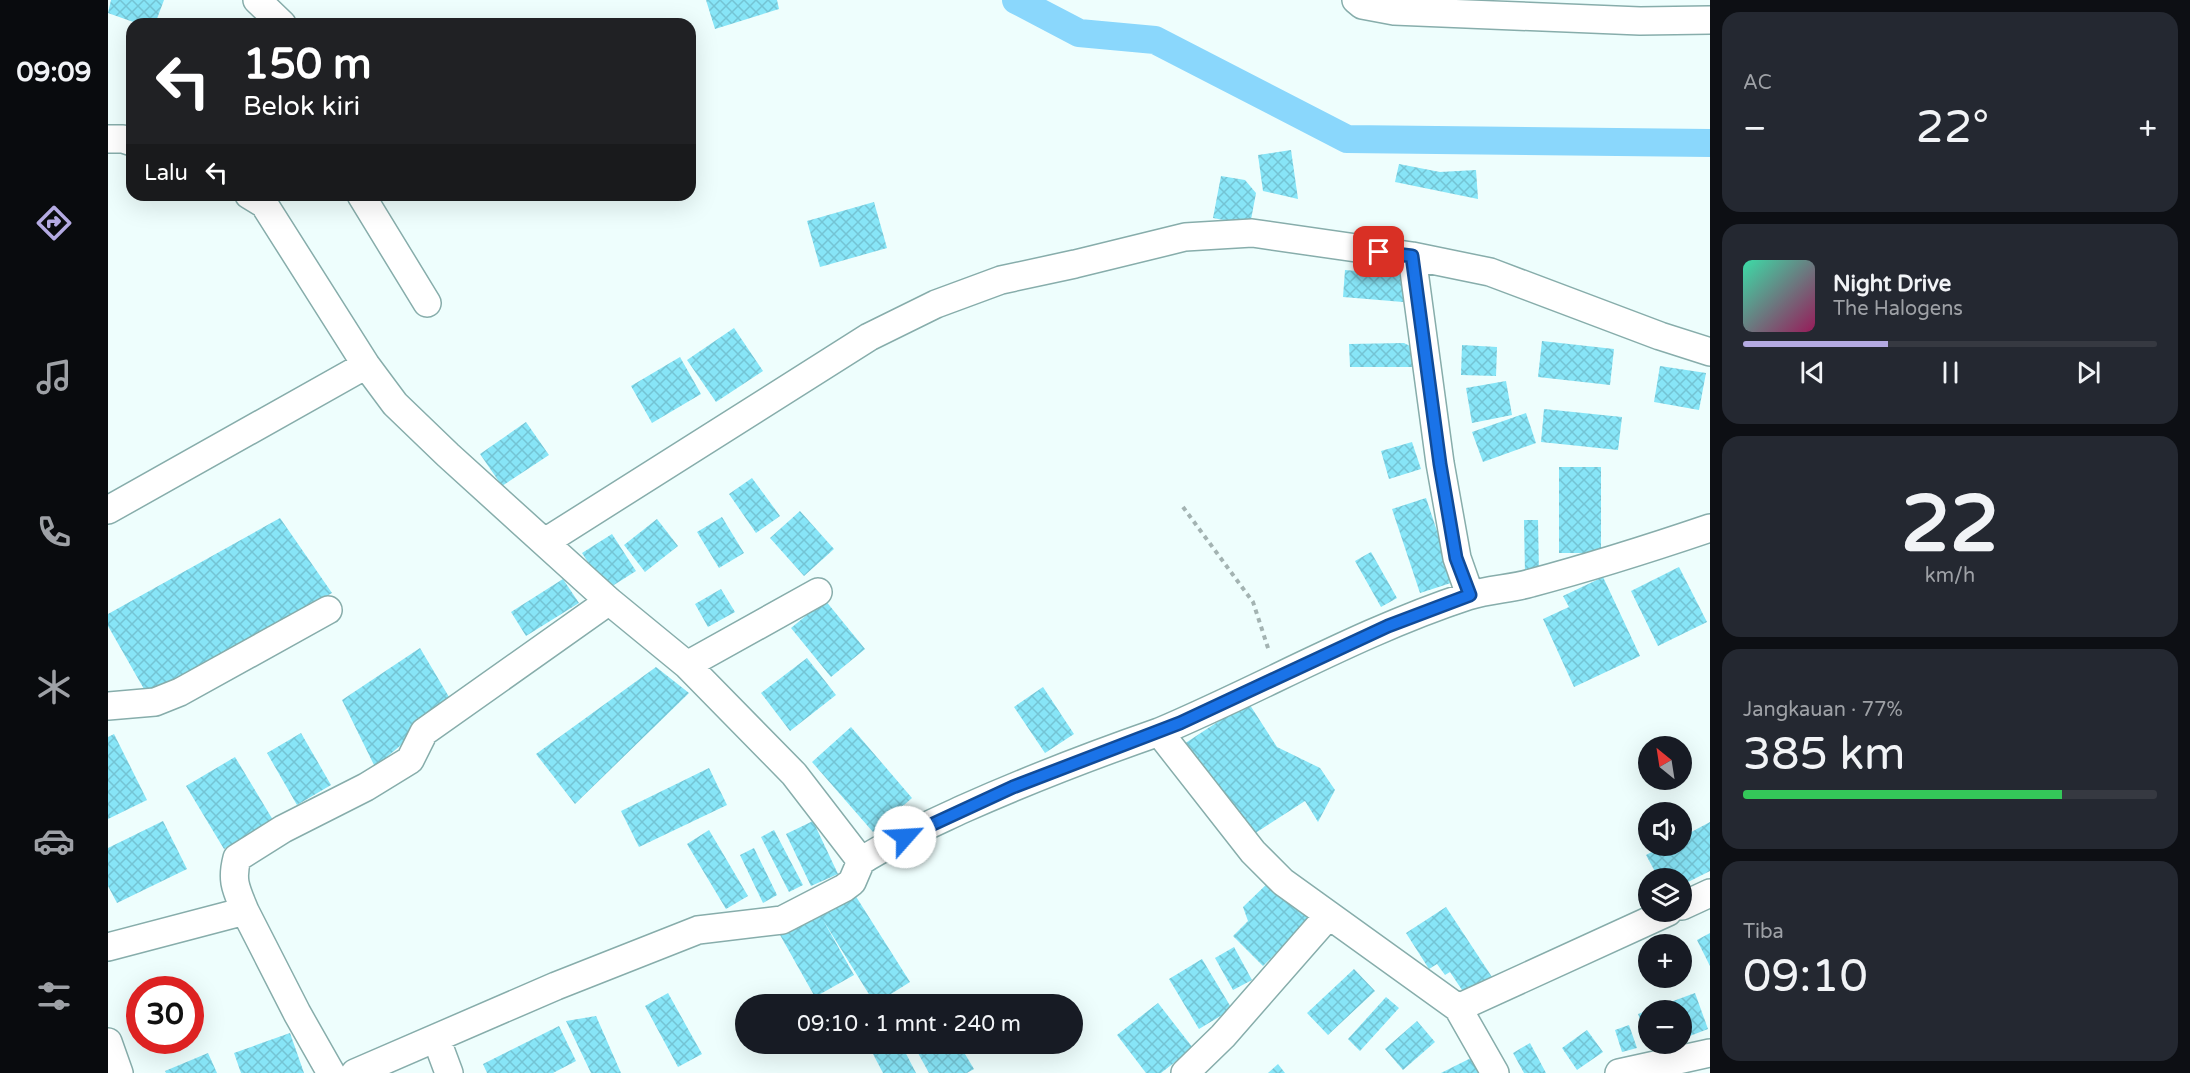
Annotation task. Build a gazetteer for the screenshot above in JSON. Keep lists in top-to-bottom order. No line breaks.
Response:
{"north":"top left","page":{"tabs":"09:09","tile":["AC",["22","km/h"],["Jangkauan · 77%","385 km"],["Tiba","09:10"]],"turn":["150 m","Belok kiri"],"heat":["−","22°","+"],"then":"Lalu","song":["Night Drive","The Halogens"],"map_buttons":["+","−"],"limit":"30","trip":"09:10 · 1 mnt · 240 m"}}
